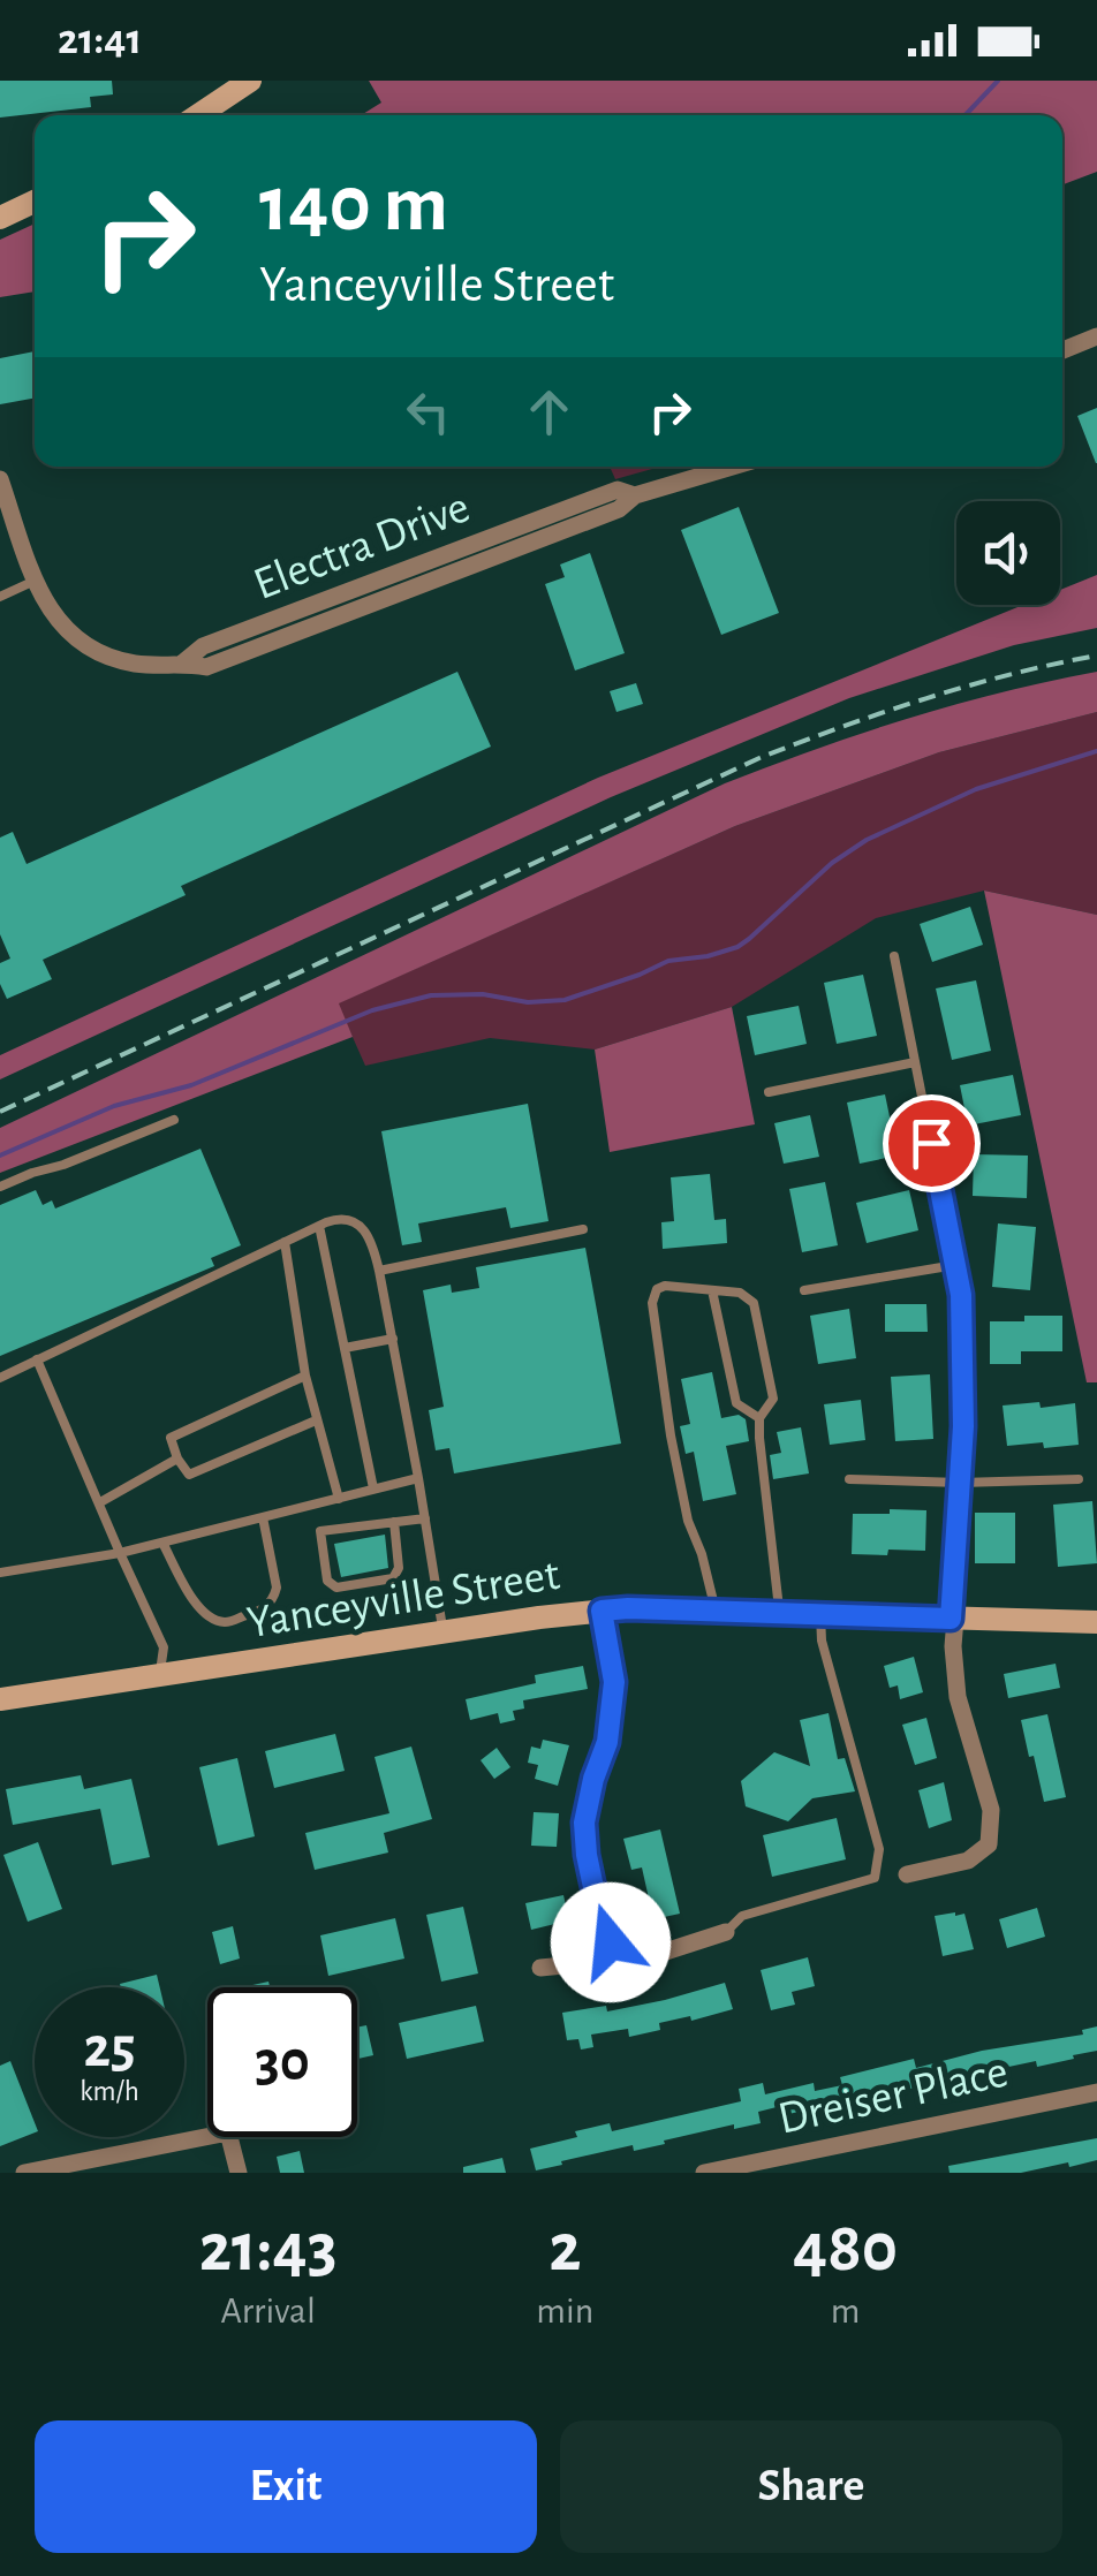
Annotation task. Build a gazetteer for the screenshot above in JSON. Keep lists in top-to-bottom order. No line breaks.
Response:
{"streets":{"main road":["Yanceyville Street"],"street":["Electra Drive","Dreiser Place"]},"page":{"status":"21:41","turn":["140 m","Yanceyville Street"],"speed":"25 km/h","limit":"30","eta":["21:43","Arrival","2","min","480","m"],"buttons":["Exit","Share"]}}
